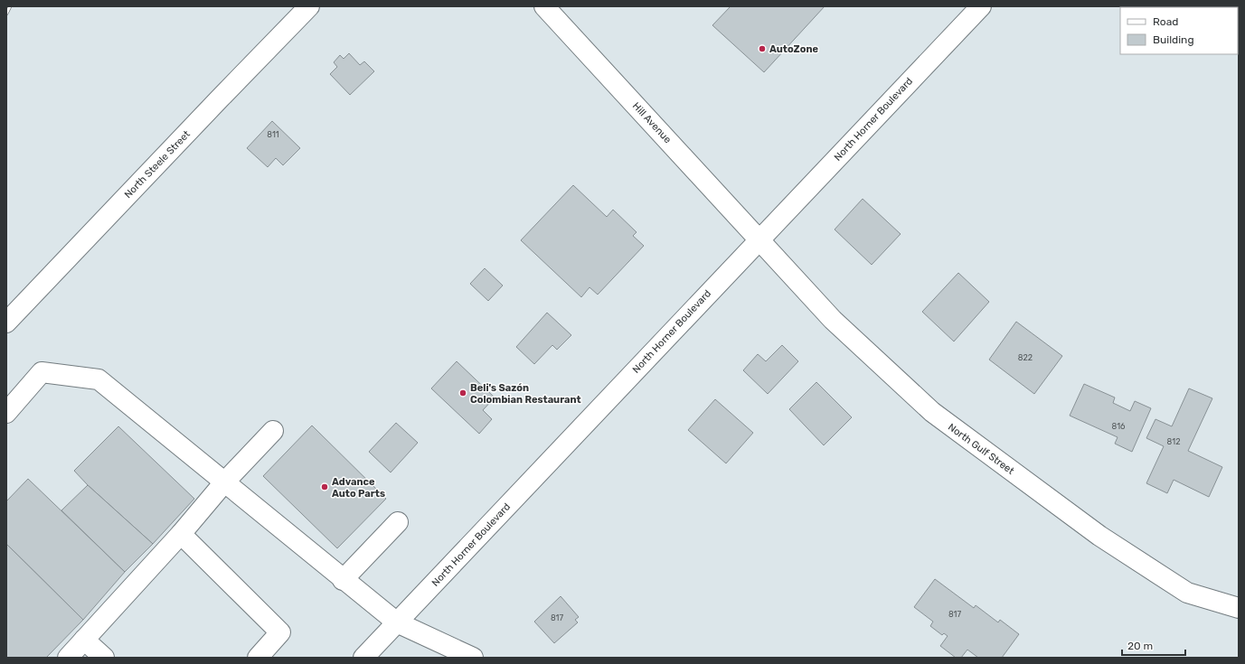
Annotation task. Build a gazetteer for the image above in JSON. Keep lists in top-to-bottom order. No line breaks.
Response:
{"streets":{"street":["North Horner Boulevard","Hill Avenue","North Steele Street","North Gulf Street"]},"crossings":[["North Horner Boulevard","Hill Avenue"],["North Horner Boulevard","North Gulf Street"],["Hill Avenue","North Gulf Street"]],"places":["AutoZone","Beli's Sazón Colombian Restaurant","Advance Auto Parts"],"house_numbers":["811","822","816","812","817","817"],"legend":["Road","Building"],"scale_bar":"20 m"}
